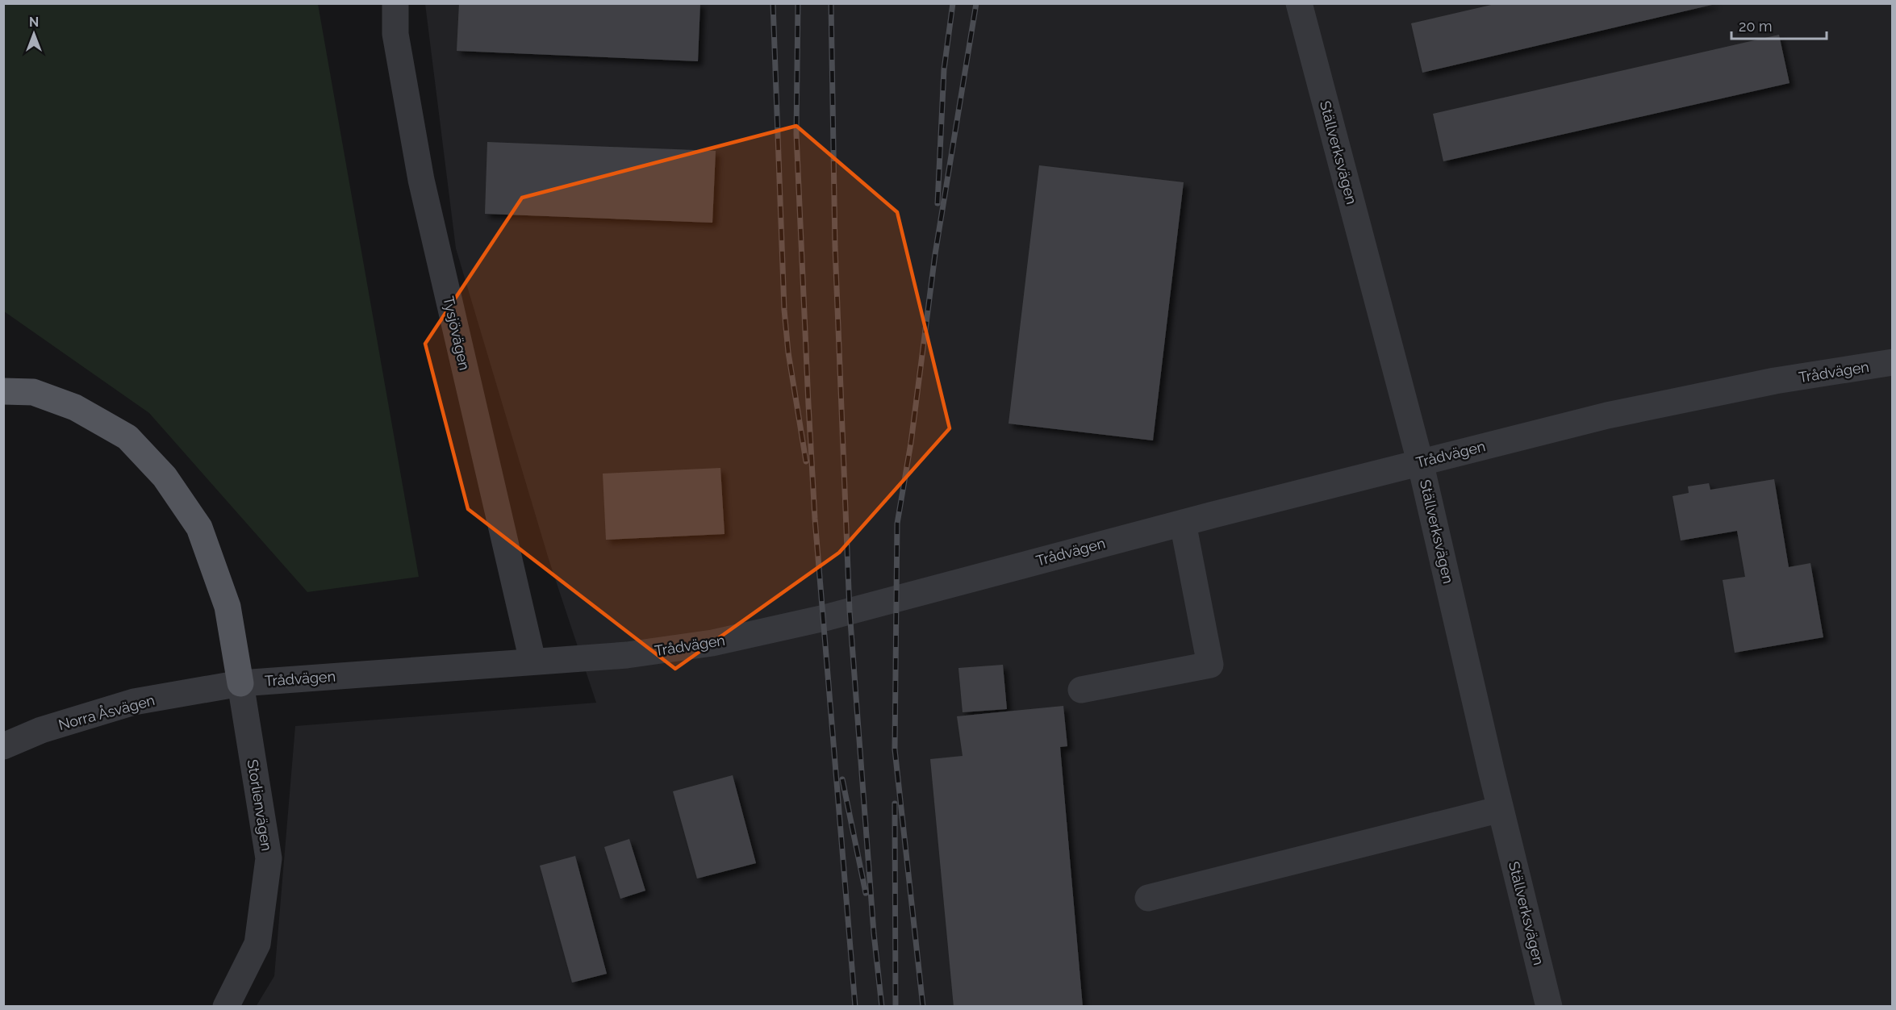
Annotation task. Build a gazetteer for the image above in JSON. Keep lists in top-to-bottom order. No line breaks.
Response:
{"streets":{"street":["Ställverksvägen","Tysjövägen","Trådvägen","Norra Åsvägen","Storlienvägen"]},"crossings":[["Ställverksvägen","Trådvägen"],["Tysjövägen","Trådvägen"],["Trådvägen","Norra Åsvägen"],["Trådvägen","Storlienvägen"],["Norra Åsvägen","Storlienvägen"]],"scale_bar":"20 m","north":"top"}
